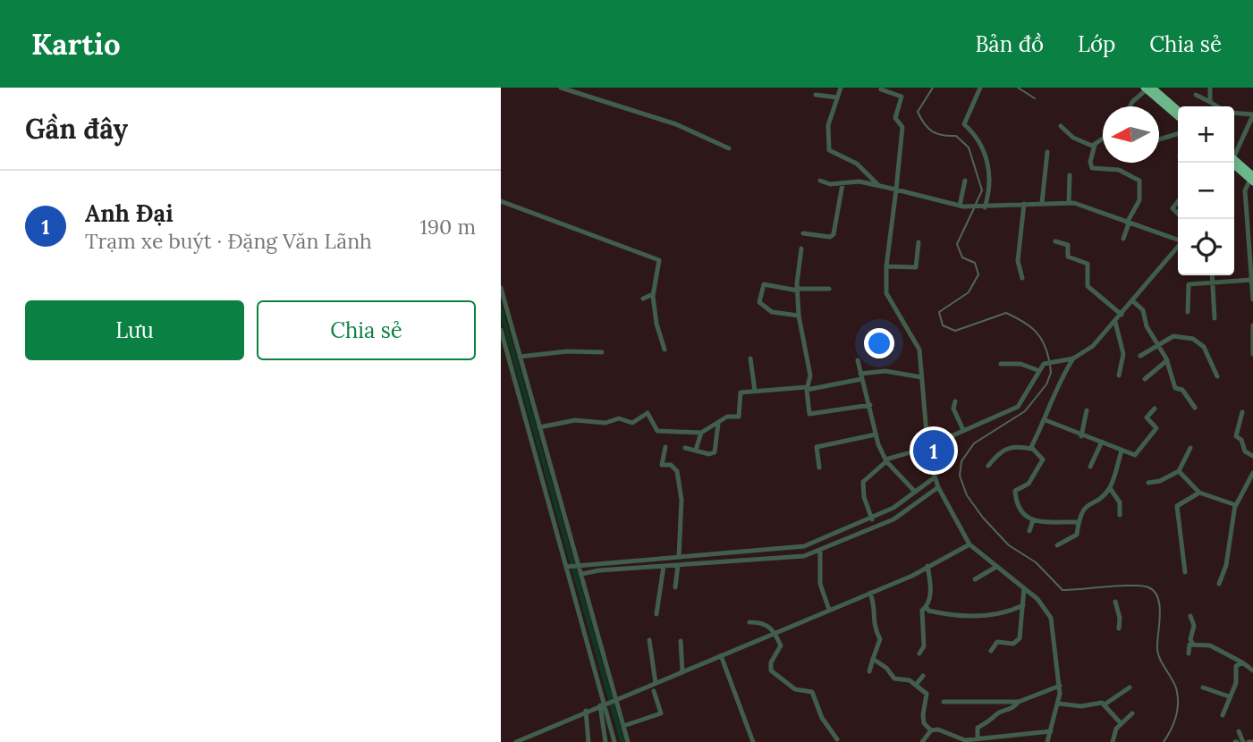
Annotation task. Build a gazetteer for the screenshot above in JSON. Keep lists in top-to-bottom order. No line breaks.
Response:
{"north":"left","page":{"header":"Kartio","nav":["Bản đồ","Lớp","Chia sẻ"],"heading":"Gần đây","map_buttons":["+","−"],"list":[{"mark":"1","name":"Anh Đại","note":"Trạm xe buýt · Đặng Văn Lãnh","value":"190 m"}],"buttons":["Lưu","Chia sẻ"],"pins":"1"}}
